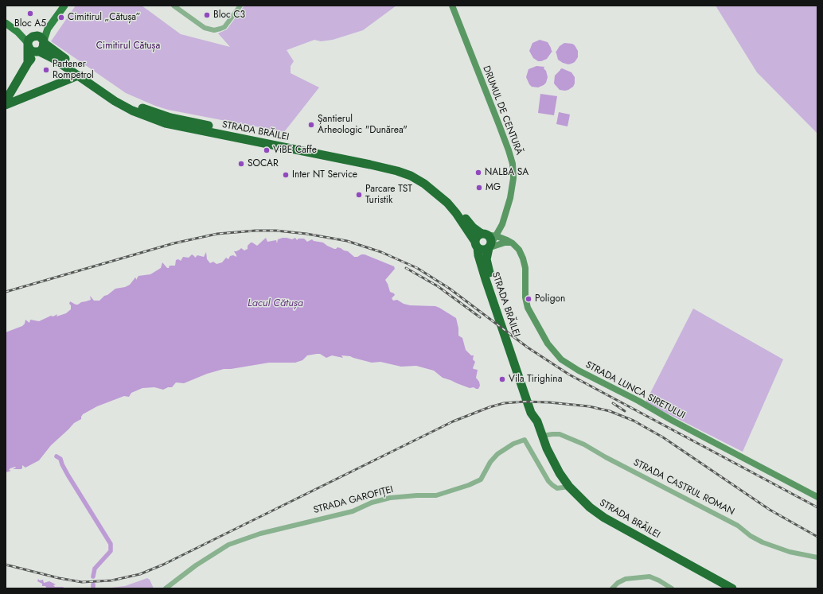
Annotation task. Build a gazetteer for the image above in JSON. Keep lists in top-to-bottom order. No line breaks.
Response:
{"streets":{"highway":["STRADA BRĂILEI"],"street":["DRUMUL DE CENTURĂ","STRADA LUNCA SIRETULUI","STRADA CASTRUL ROMAN","STRADA GAROFIȚEI"]},"crossings":[["DRUMUL DE CENTURĂ","STRADA BRĂILEI"],["DRUMUL DE CENTURĂ","STRADA LUNCA SIRETULUI"],["STRADA BRĂILEI","STRADA CASTRUL ROMAN"],["STRADA BRĂILEI","STRADA GAROFIȚEI"]],"water":["Lacul Cătușa"],"parks":["Cimitirul Cătușa"],"places":["Bloc A5","Bloc C3","Cimitirul „Cătușa”","Partener Rompetrol","Șantierul Arheologic \"Dunărea\"","ViBE Caffe","SOCAR","NALBA SA","Inter NT Service","MG","Parcare TST Turistik","Poligon","Vila Tirighina"]}
